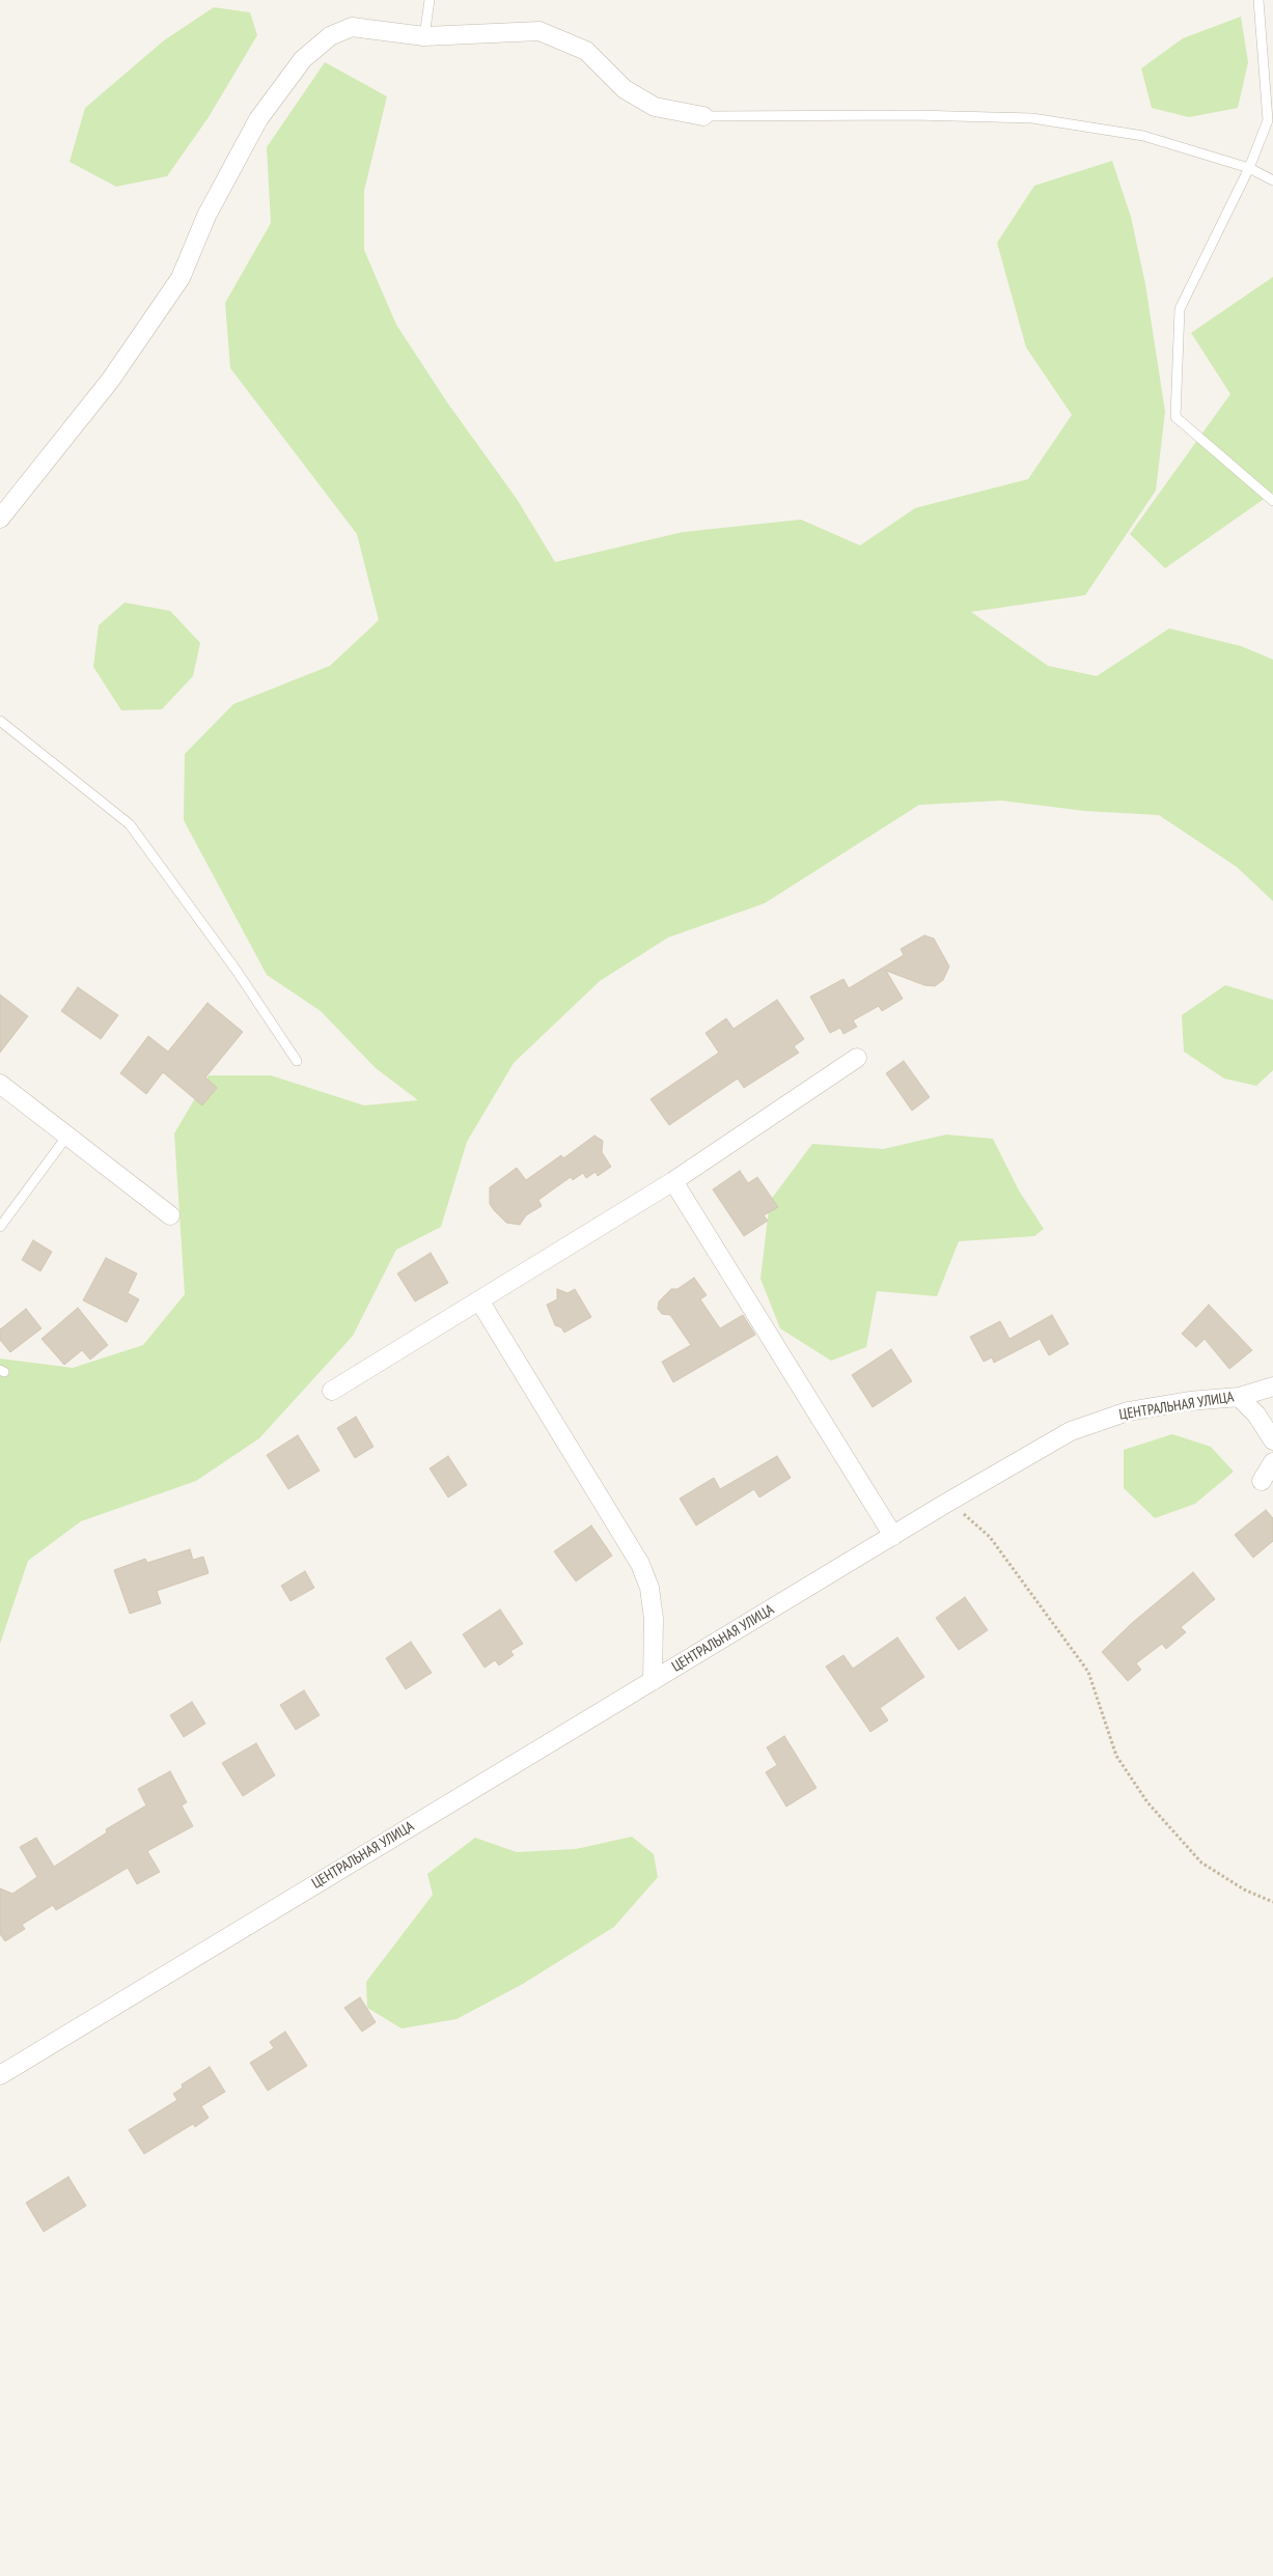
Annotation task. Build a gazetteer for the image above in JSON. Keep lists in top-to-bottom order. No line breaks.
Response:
{"streets":{"street":["ЦЕНТРАЛЬНАЯ УЛИЦА"]}}
